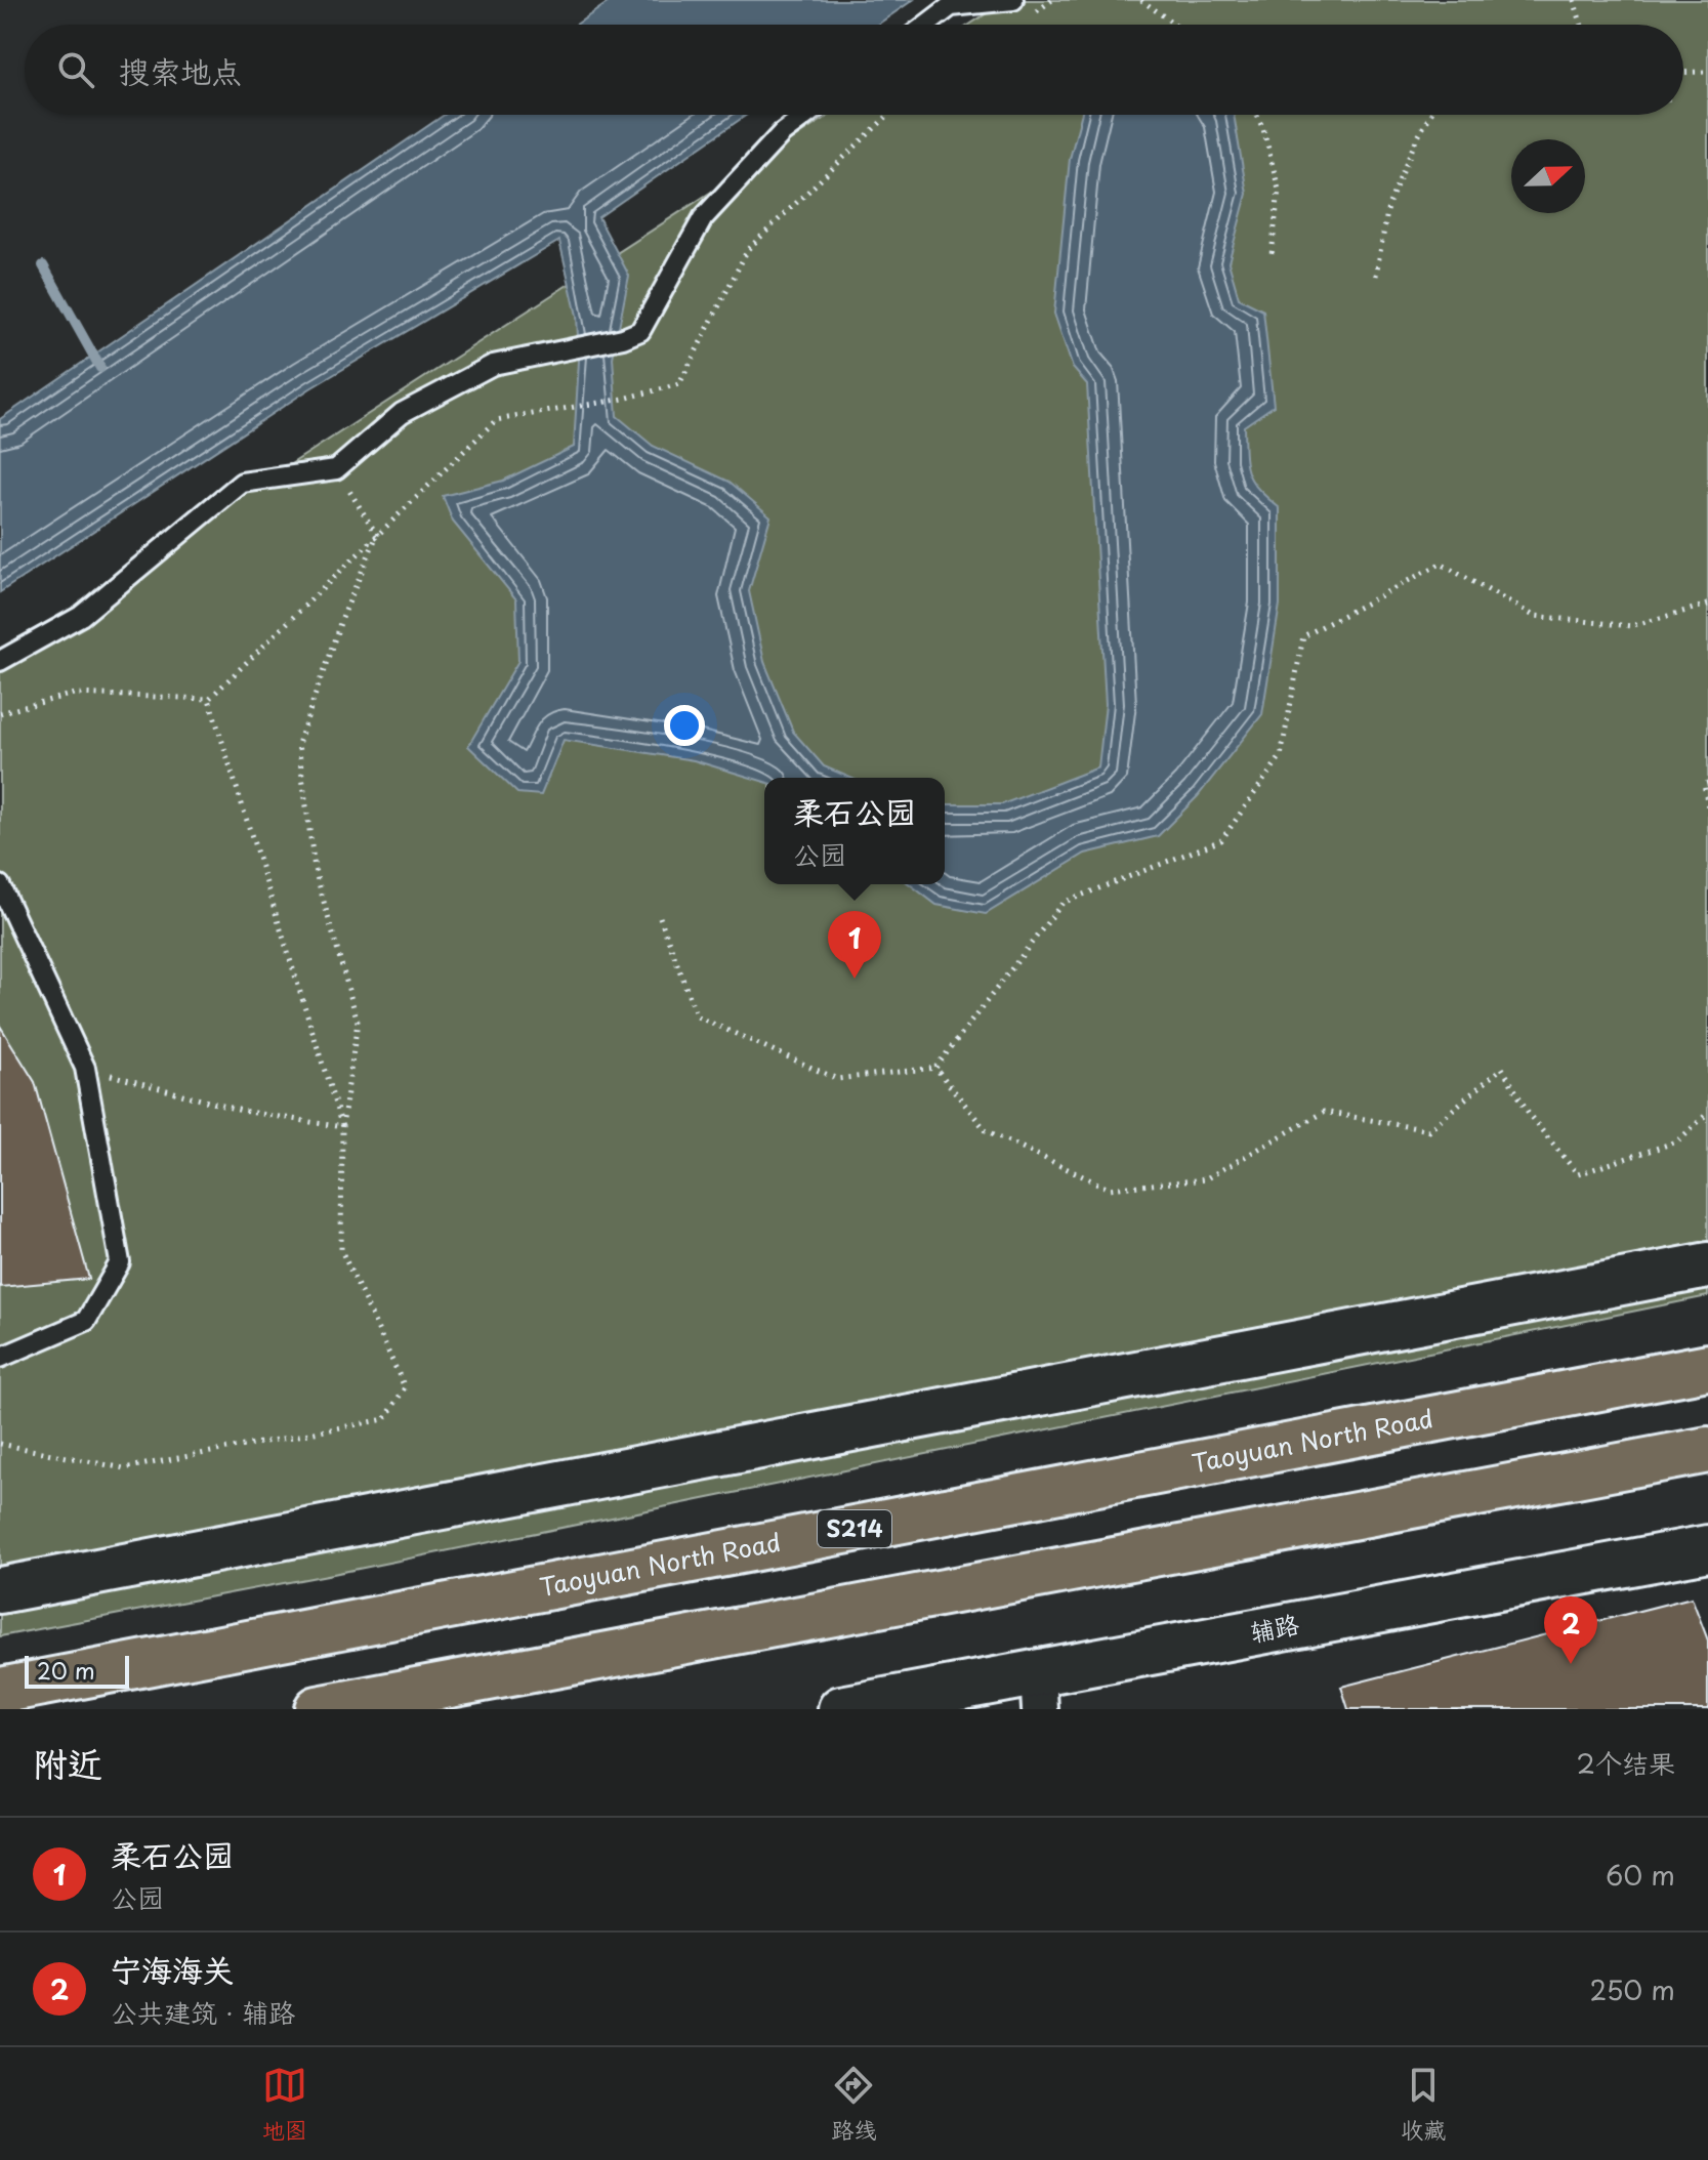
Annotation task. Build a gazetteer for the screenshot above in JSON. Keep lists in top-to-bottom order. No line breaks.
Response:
{"streets":{"main road":["Taoyuan North Road","S214"],"street":["辅路"]},"scale_bar":"20 m","north":"right","page":{"search":"搜索地点","popup":["柔石公园","公园"],"pins":["1","2"],"scale":"20 m","heading":["附近","2个结果"],"list":[{"mark":"1","name":"柔石公园","note":"公园","value":"60 m"},{"mark":"2","name":"宁海海关","note":"公共建筑 · 辅路","value":"250 m"}],"nav":["地图","路线","收藏"]}}
